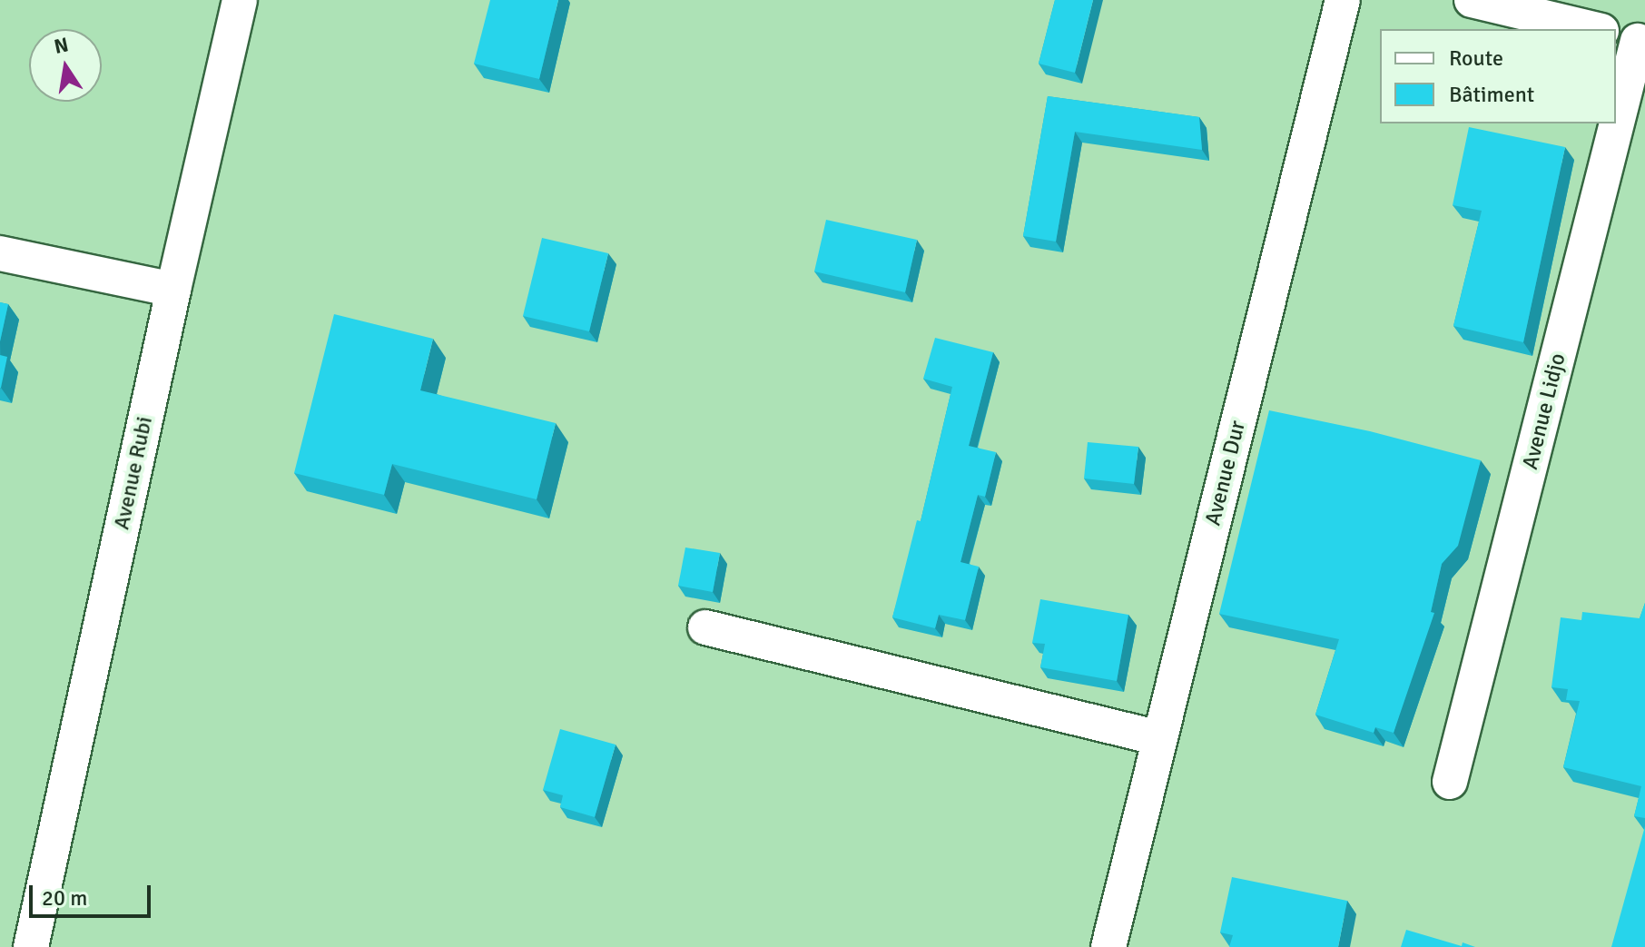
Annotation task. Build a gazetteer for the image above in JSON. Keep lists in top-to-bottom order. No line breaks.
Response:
{"streets":{"street":["Avenue Lidjo","Avenue Rubi","Avenue Dur"]},"legend":["Route","Bâtiment"],"scale_bar":"20 m","north":"top"}
